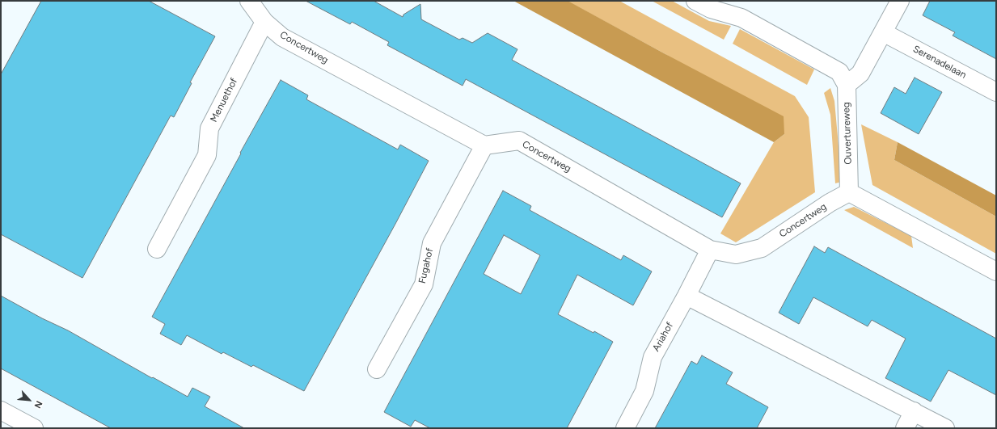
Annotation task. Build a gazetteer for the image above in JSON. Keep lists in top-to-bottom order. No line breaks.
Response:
{"streets":{"street":["Concertweg","Serenadelaan","Menuethof","Ouvertureweg","Fugahof","Ariahof"]},"crossings":[["Concertweg","Menuethof"],["Concertweg","Ouvertureweg"],["Concertweg","Fugahof"],["Concertweg","Ariahof"]],"north":"bottom right"}
